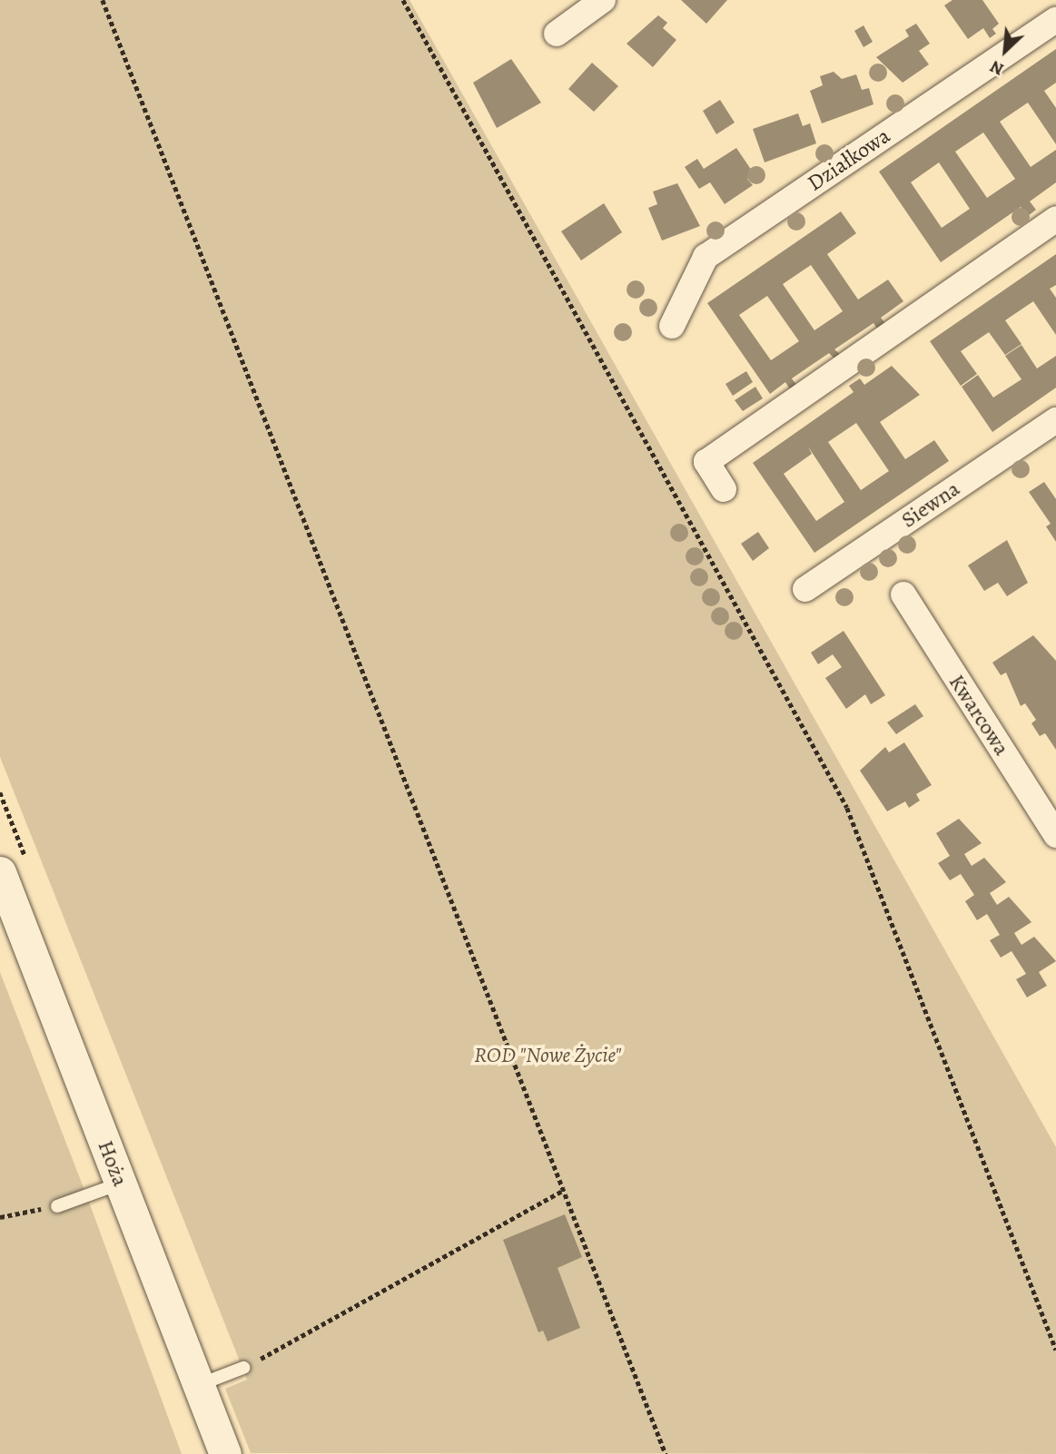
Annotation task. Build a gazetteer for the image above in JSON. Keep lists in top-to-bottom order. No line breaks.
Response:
{"streets":{"street":["Działkowa","Siewna","Kwarcowa","Hoża"]},"parks":["ROD \"Nowe Życie\""],"north":"bottom left"}
